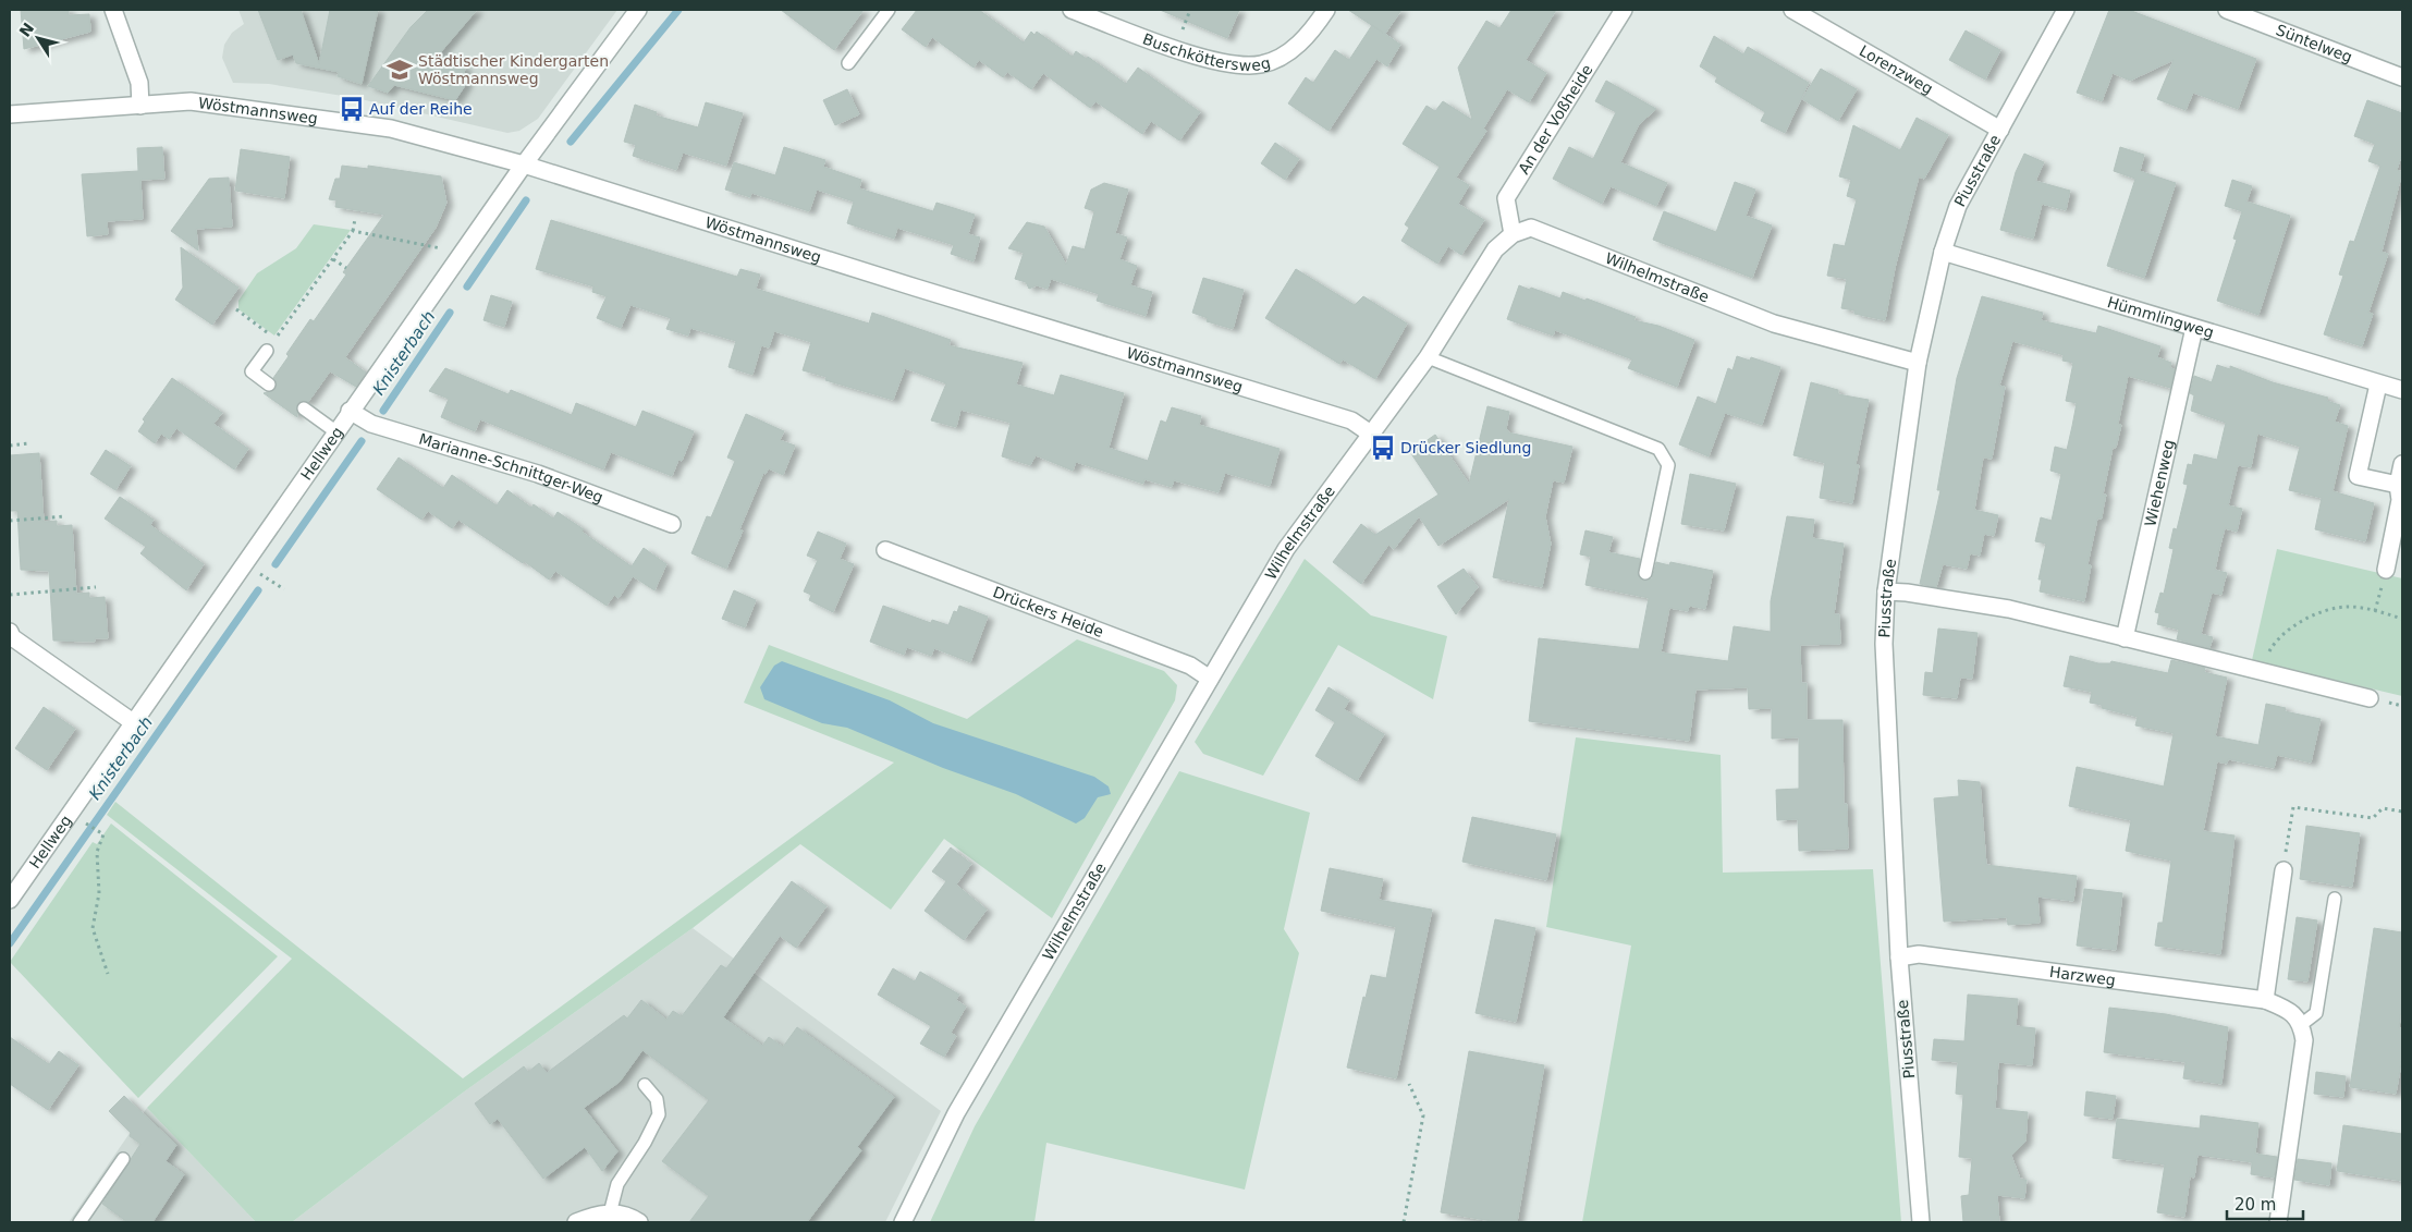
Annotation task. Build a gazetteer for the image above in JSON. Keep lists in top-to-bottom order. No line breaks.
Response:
{"streets":{"street":["Süntelweg","Buschköttersweg","Lorenzweg","Wöstmannsweg","An der Voßheide","Piusstraße","Wilhelmstraße","Hümmlingweg","Hellweg","Marianne-Schnittger-Weg","Wiehenweg","Drückers Heide","Harzweg"]},"crossings":[["Lorenzweg","Piusstraße"],["Wöstmannsweg","Wilhelmstraße"],["Wöstmannsweg","Hellweg"],["An der Voßheide","Wilhelmstraße"],["Piusstraße","Wilhelmstraße"],["Piusstraße","Hümmlingweg"],["Piusstraße","Harzweg"],["Wilhelmstraße","Drückers Heide"],["Hümmlingweg","Wiehenweg"],["Hellweg","Marianne-Schnittger-Weg"]],"water":["Knisterbach"],"places":{"school or university":["Städtischer Kindergarten Wöstmannsweg"],"bus stop":["Auf der Reihe","Drücker Siedlung"]},"scale_bar":"20 m","north":"top left"}
